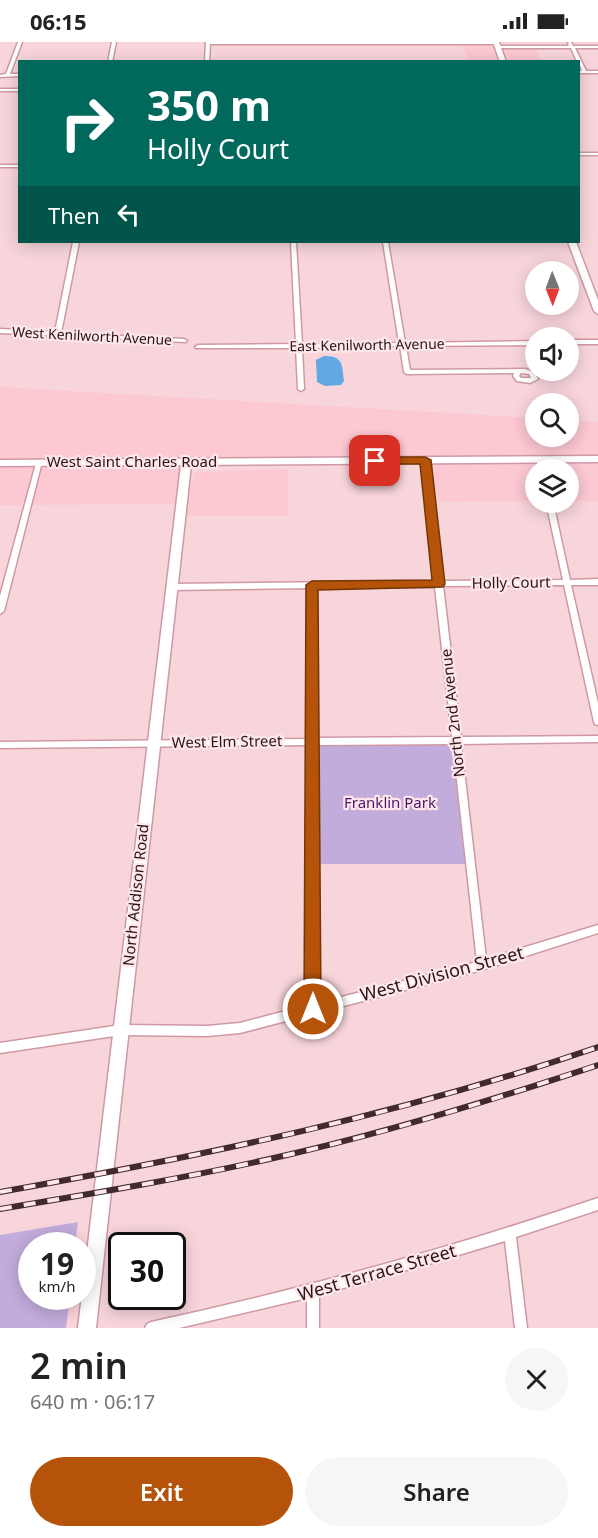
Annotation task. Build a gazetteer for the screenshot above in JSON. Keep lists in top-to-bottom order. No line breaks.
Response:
{"streets":{"street":["West Kenilworth Avenue","East Kenilworth Avenue","West Saint Charles Road","Holly Court","North 2nd Avenue","West Elm Street","North Addison Road","West Division Street","West Terrace Street"]},"crossings":[["West Saint Charles Road","North 2nd Avenue"],["West Saint Charles Road","North Addison Road"],["Holly Court","North 2nd Avenue"],["Holly Court","North Addison Road"],["North 2nd Avenue","West Elm Street"],["North 2nd Avenue","West Division Street"],["West Elm Street","North Addison Road"],["North Addison Road","West Division Street"]],"parks":["Franklin Park"],"north":"bottom","page":{"status":"06:15","turn":["350 m","Holly Court"],"then":"Then","speed":"19 km/h","limit":"30","heading":["2 min","640 m · 06:17"],"buttons":["Exit","Share"]}}
